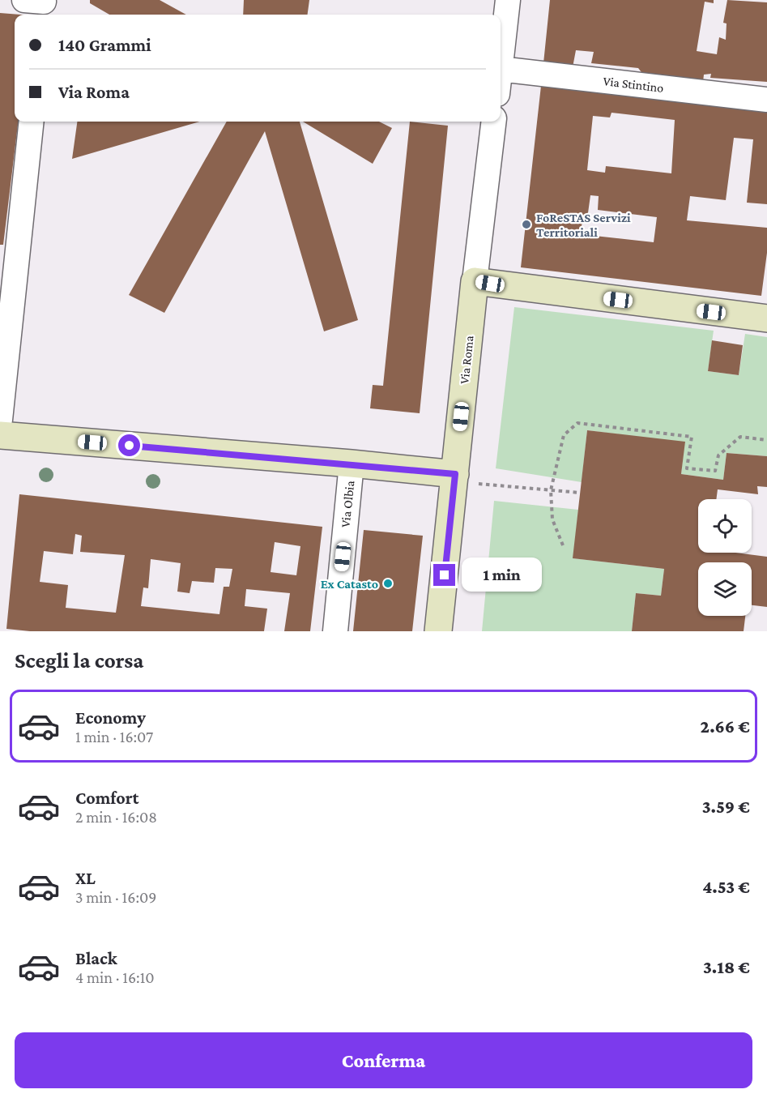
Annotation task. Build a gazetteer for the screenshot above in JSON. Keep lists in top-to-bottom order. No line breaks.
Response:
{"streets":{"street":["Via Stintino","Via Roma","Via Olbia"]},"places":["FoReSTAS Servizi Territoriali","Ex Catasto"],"page":{"banner":["140 Grammi","Via Roma"],"bubble":"1 min","heading":"Scegli la corsa","list":[{"name":"Economy","note":"1 min · 16:07","value":"2.66 €"},{"name":"Comfort","note":"2 min · 16:08","value":"3.59 €"},{"name":"XL","note":"3 min · 16:09","value":"4.53 €"},{"name":"Black","note":"4 min · 16:10","value":"3.18 €"}],"buttons":"Conferma"}}
